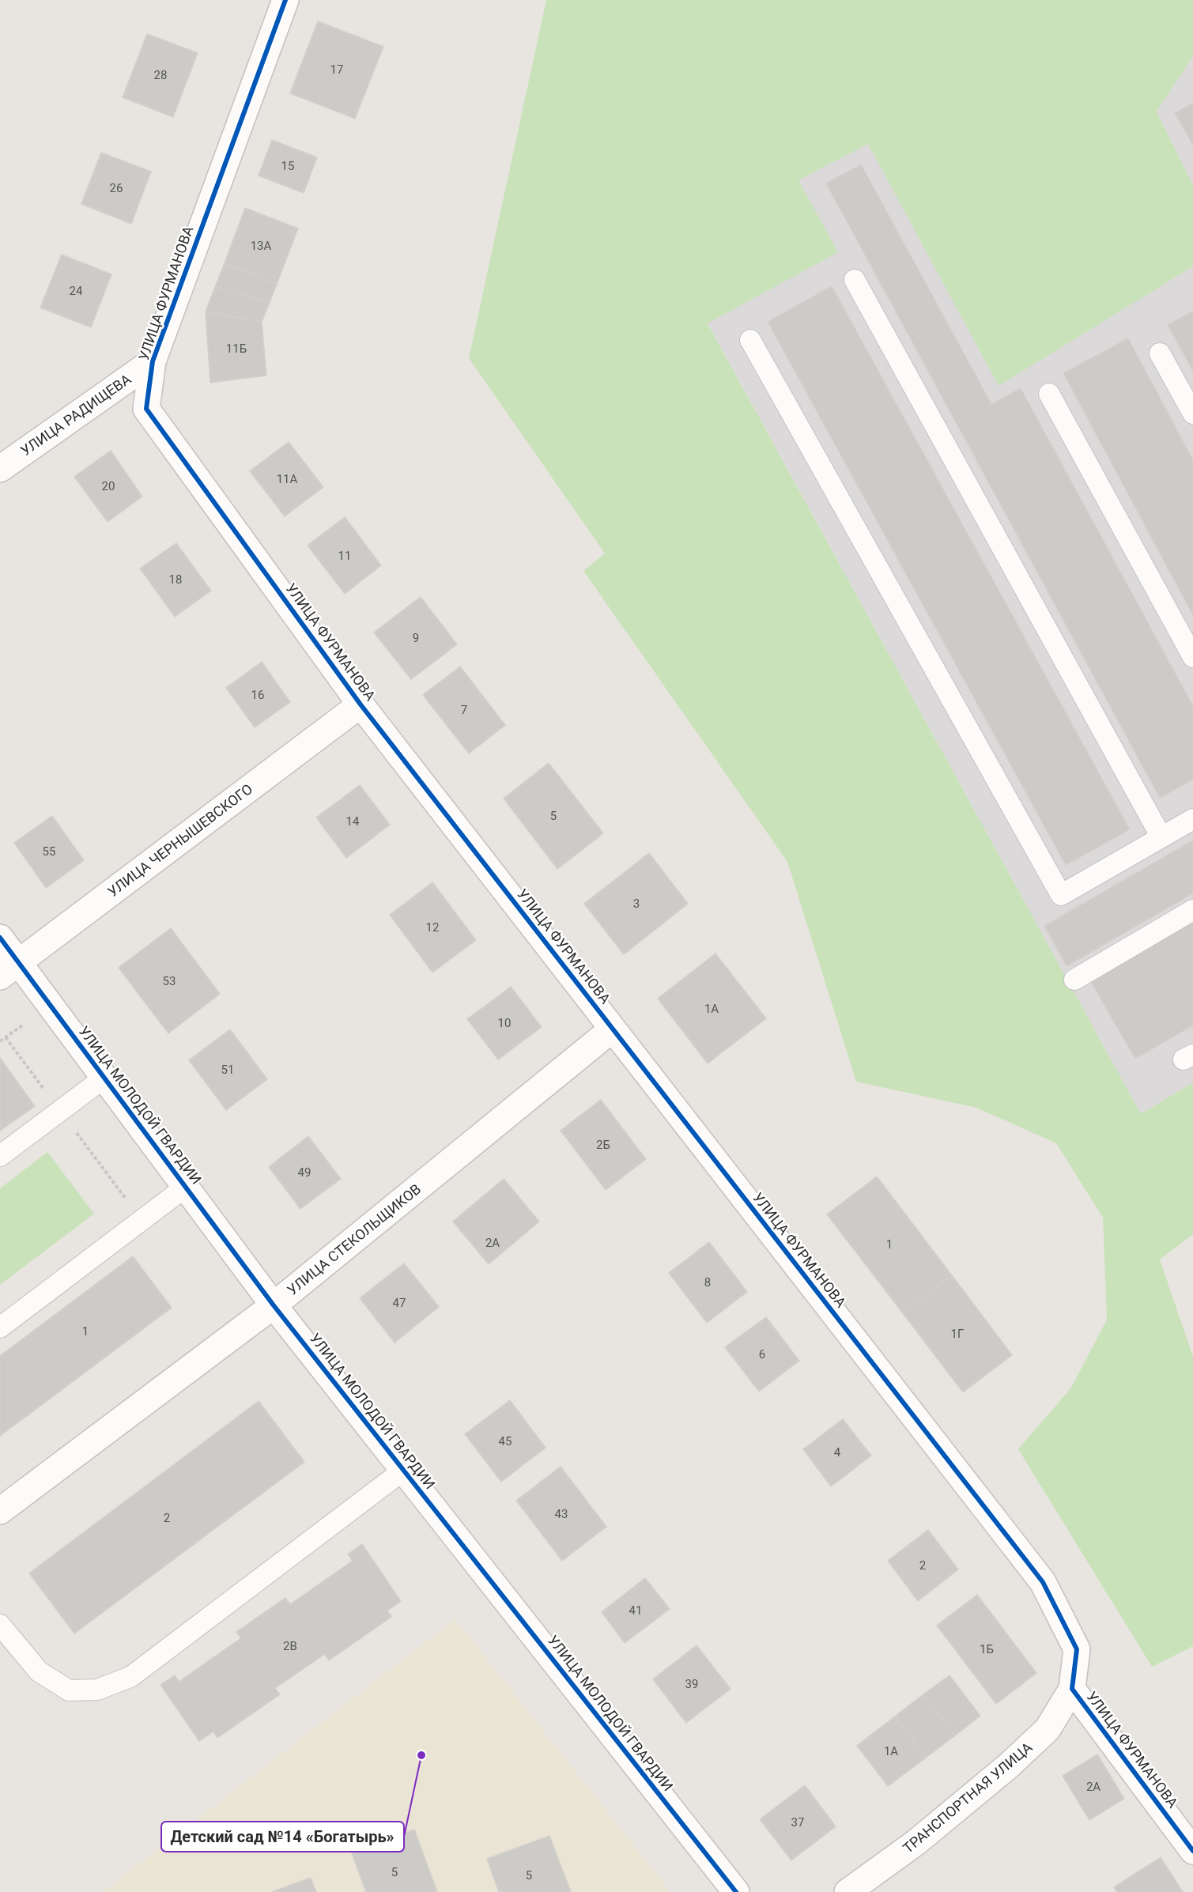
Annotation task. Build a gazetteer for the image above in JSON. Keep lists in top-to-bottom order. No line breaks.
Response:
{"streets":{"street":["УЛИЦА ФУРМАНОВА","УЛИЦА РАДИЩЕВА","УЛИЦА ЧЕРНЫШЕВСКОГО","УЛИЦА МОЛОДОЙ ГВАРДИИ","УЛИЦА СТЕКОЛЬЩИКОВ","ТРАНСПОРТНАЯ УЛИЦА"]},"crossings":[["УЛИЦА ФУРМАНОВА","УЛИЦА РАДИЩЕВА"],["УЛИЦА ФУРМАНОВА","УЛИЦА ЧЕРНЫШЕВСКОГО"],["УЛИЦА ФУРМАНОВА","УЛИЦА СТЕКОЛЬЩИКОВ"],["УЛИЦА ФУРМАНОВА","ТРАНСПОРТНАЯ УЛИЦА"],["УЛИЦА ЧЕРНЫШЕВСКОГО","УЛИЦА МОЛОДОЙ ГВАРДИИ"],["УЛИЦА МОЛОДОЙ ГВАРДИИ","УЛИЦА СТЕКОЛЬЩИКОВ"]],"places":["Детский сад №14 «Богатырь»"],"house_numbers":["17","28","15","26","13А","24","11Б","11А","20","11","18","9","16","7","5","14","55","3","12","53","1А","10","51","2Б","49","2А","1","8","47","1","1Г","6","45","4","43","2","2","41","2В","1Б","39","1А","2А","37","5","5"]}
